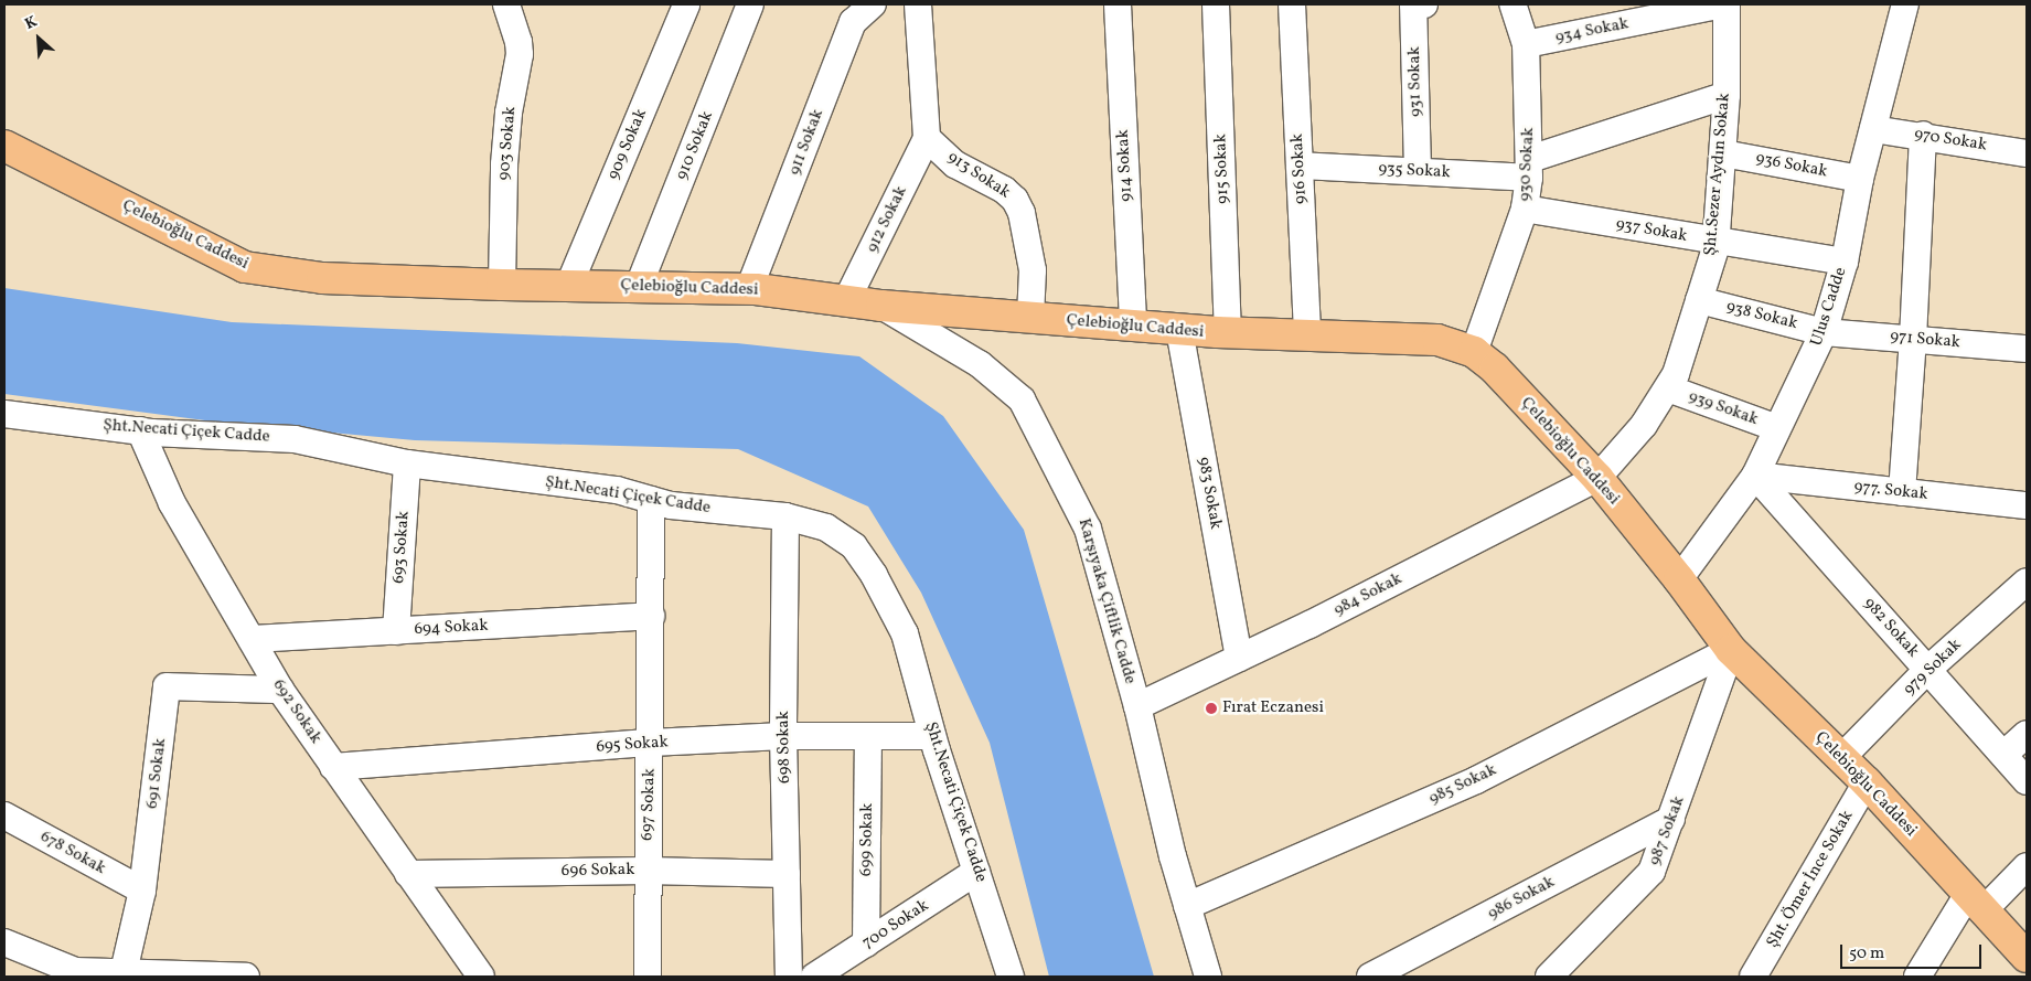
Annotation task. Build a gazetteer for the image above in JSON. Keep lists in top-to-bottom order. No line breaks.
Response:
{"streets":{"main road":["Çelebioğlu Caddesi"],"street":["934 Sokak","931 Sokak","970 Sokak","911 Sokak","903 Sokak","909 Sokak","910 Sokak","930 Sokak","914 Sokak","936 Sokak","915 Sokak","916 Sokak","935 Sokak","Şht.Sezer Aydın Sokak","913 Sokak","912 Sokak","937 Sokak","Ulus Cadde","938 Sokak","971 Sokak","939 Sokak","Şht.Necati Çiçek Cadde","977. Sokak","983 Sokak","693 Sokak","984 Sokak","Karşıyaka Çiftlik Cadde","694 Sokak","982 Sokak","979 Sokak","692 Sokak","695 Sokak","698 Sokak","691 Sokak","985 Sokak","697 Sokak","987 Sokak","699 Sokak","678 Sokak","696 Sokak","Şht. Ömer İnce Sokak","986 Sokak","700 Sokak"]},"crossings":[["934 Sokak","930 Sokak"],["934 Sokak","Şht.Sezer Aydın Sokak"],["931 Sokak","935 Sokak"],["970 Sokak","Ulus Cadde"],["911 Sokak","Çelebioğlu Caddesi"],["903 Sokak","Çelebioğlu Caddesi"],["909 Sokak","Çelebioğlu Caddesi"],["910 Sokak","Çelebioğlu Caddesi"],["930 Sokak","935 Sokak"],["930 Sokak","937 Sokak"],["930 Sokak","Çelebioğlu Caddesi"],["914 Sokak","Çelebioğlu Caddesi"],["936 Sokak","Şht.Sezer Aydın Sokak"],["936 Sokak","Ulus Cadde"],["915 Sokak","Çelebioğlu Caddesi"],["916 Sokak","935 Sokak"],["916 Sokak","Çelebioğlu Caddesi"],["935 Sokak","Şht.Sezer Aydın Sokak"],["Şht.Sezer Aydın Sokak","937 Sokak"],["Şht.Sezer Aydın Sokak","Çelebioğlu Caddesi"],["Şht.Sezer Aydın Sokak","938 Sokak"],["Şht.Sezer Aydın Sokak","939 Sokak"],["Şht.Sezer Aydın Sokak","984 Sokak"],["913 Sokak","912 Sokak"],["913 Sokak","Çelebioğlu Caddesi"],["912 Sokak","Çelebioğlu Caddesi"],["937 Sokak","Ulus Cadde"],["Çelebioğlu Caddesi","Ulus Cadde"],["Çelebioğlu Caddesi","983 Sokak"],["Çelebioğlu Caddesi","984 Sokak"],["Çelebioğlu Caddesi","Karşıyaka Çiftlik Cadde"],["Çelebioğlu Caddesi","979 Sokak"],["Çelebioğlu Caddesi","985 Sokak"],["Çelebioğlu Caddesi","987 Sokak"],["Çelebioğlu Caddesi","Şht. Ömer İnce Sokak"],["Ulus Cadde","938 Sokak"],["Ulus Cadde","971 Sokak"],["Ulus Cadde","939 Sokak"],["Ulus Cadde","977. Sokak"],["Ulus Cadde","982 Sokak"],["938 Sokak","971 Sokak"],["Şht.Necati Çiçek Cadde","693 Sokak"],["Şht.Necati Çiçek Cadde","692 Sokak"],["Şht.Necati Çiçek Cadde","695 Sokak"],["Şht.Necati Çiçek Cadde","698 Sokak"],["Şht.Necati Çiçek Cadde","697 Sokak"],["Şht.Necati Çiçek Cadde","700 Sokak"],["977. Sokak","982 Sokak"],["983 Sokak","984 Sokak"],["693 Sokak","694 Sokak"],["984 Sokak","Karşıyaka Çiftlik Cadde"],["Karşıyaka Çiftlik Cadde","985 Sokak"],["694 Sokak","692 Sokak"],["694 Sokak","697 Sokak"],["982 Sokak","979 Sokak"],["692 Sokak","695 Sokak"],["692 Sokak","691 Sokak"],["692 Sokak","696 Sokak"],["695 Sokak","698 Sokak"],["695 Sokak","697 Sokak"],["695 Sokak","699 Sokak"],["698 Sokak","696 Sokak"],["691 Sokak","678 Sokak"],["985 Sokak","987 Sokak"],["697 Sokak","696 Sokak"],["987 Sokak","986 Sokak"],["699 Sokak","700 Sokak"]],"places":["Fırat Eczanesi"],"scale_bar":"50 m","north":"top left"}
